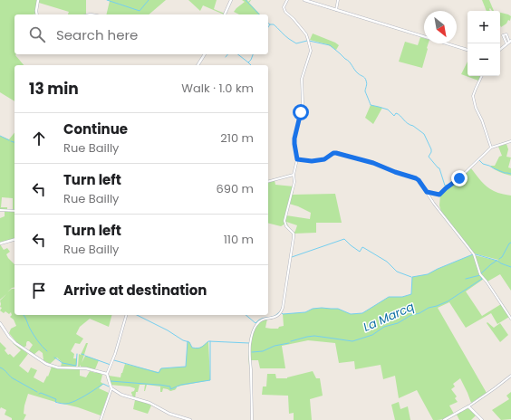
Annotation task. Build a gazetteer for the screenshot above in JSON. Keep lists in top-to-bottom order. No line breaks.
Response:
{"water":["La Marcq"],"north":"bottom right","page":{"map_buttons":["+","−"],"search":"Search here","heading":["13 min","Walk · 1.0 km"],"list":[["Continue","Rue Bailly","210 m"],["Turn left","Rue Bailly","690 m"],["Turn left","Rue Bailly","110 m"],"Arrive at destination"]}}
